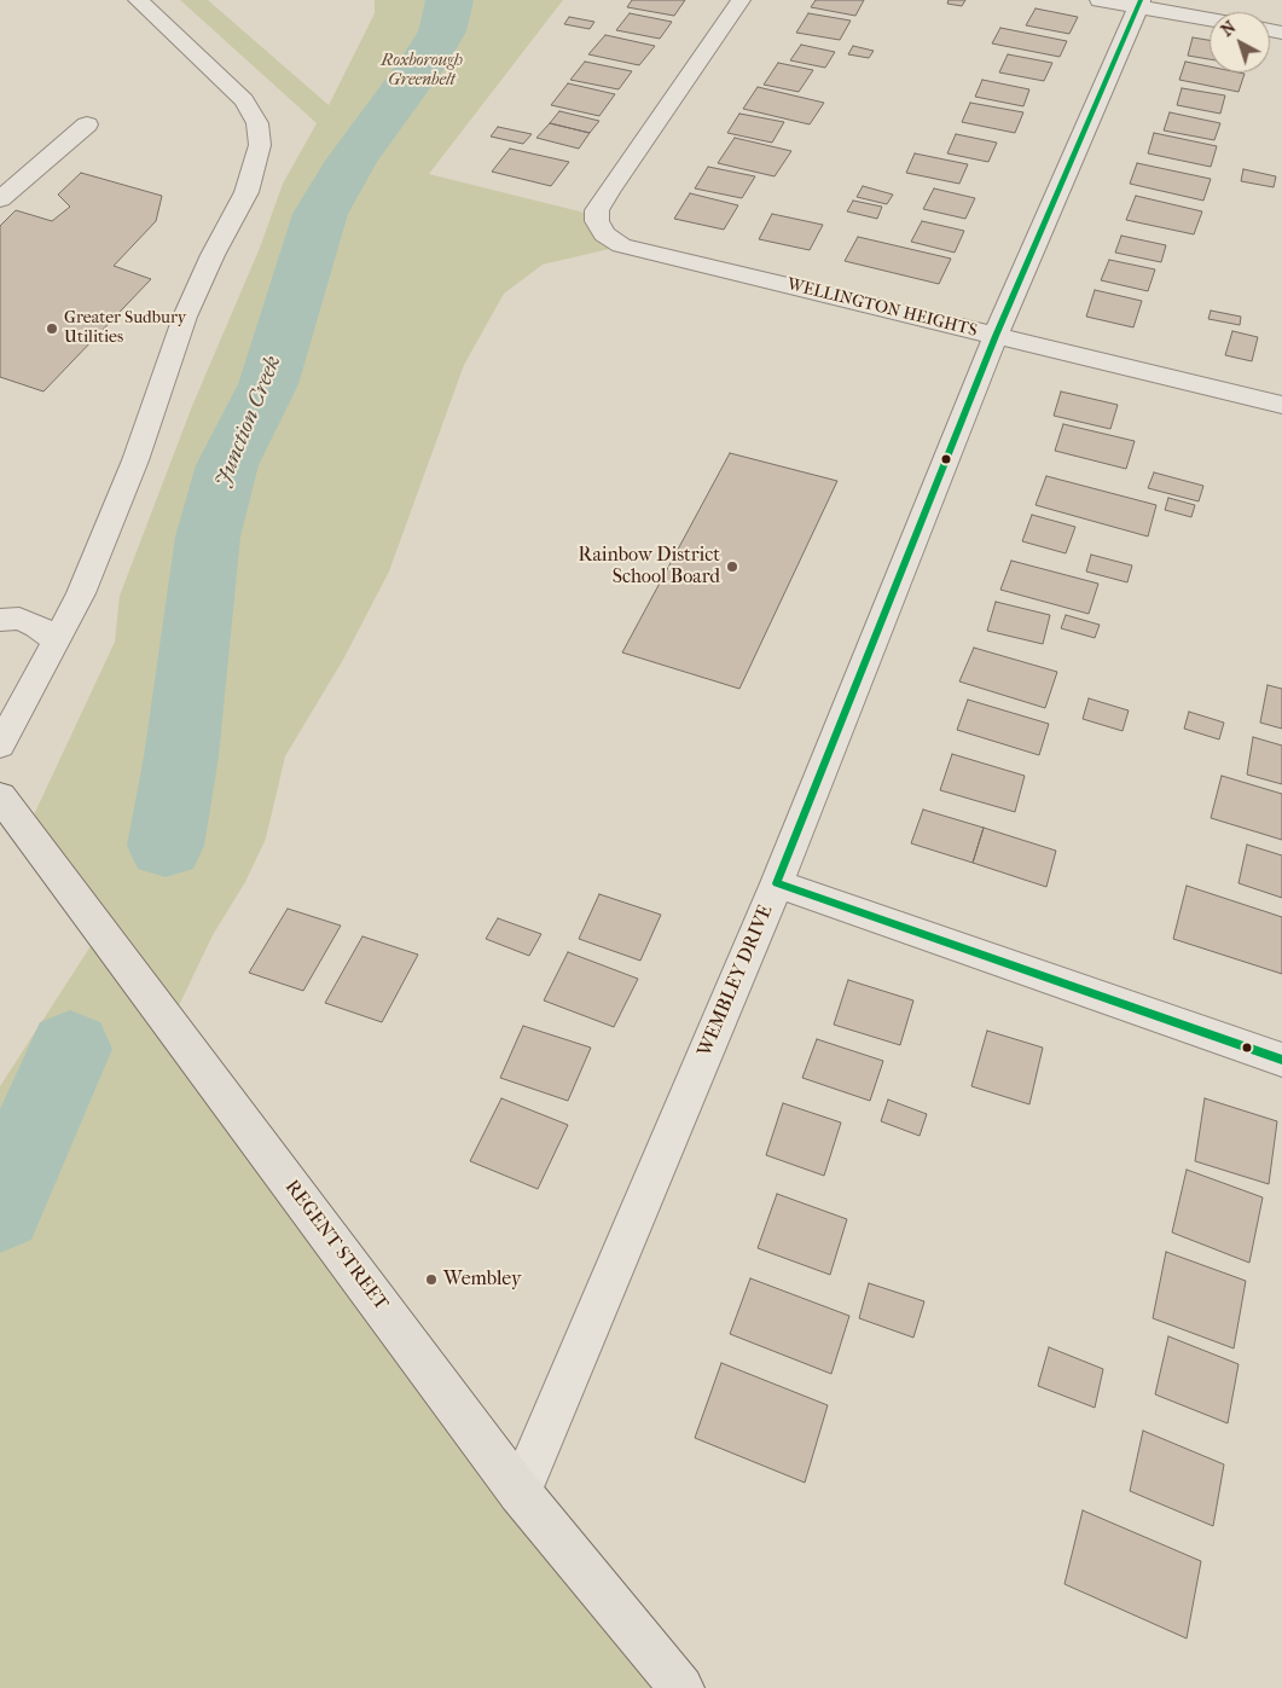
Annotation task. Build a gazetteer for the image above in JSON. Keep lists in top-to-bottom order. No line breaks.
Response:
{"streets":{"main road":["REGENT STREET"],"street":["WELLINGTON HEIGHTS","WEMBLEY DRIVE"]},"crossings":[["WELLINGTON HEIGHTS","WEMBLEY DRIVE"],["WEMBLEY DRIVE","REGENT STREET"]],"water":["Junction Creek"],"parks":["Roxborough Greenbelt"],"places":["Greater Sudbury Utilities","Rainbow District School Board","Wembley"],"north":"top left"}
